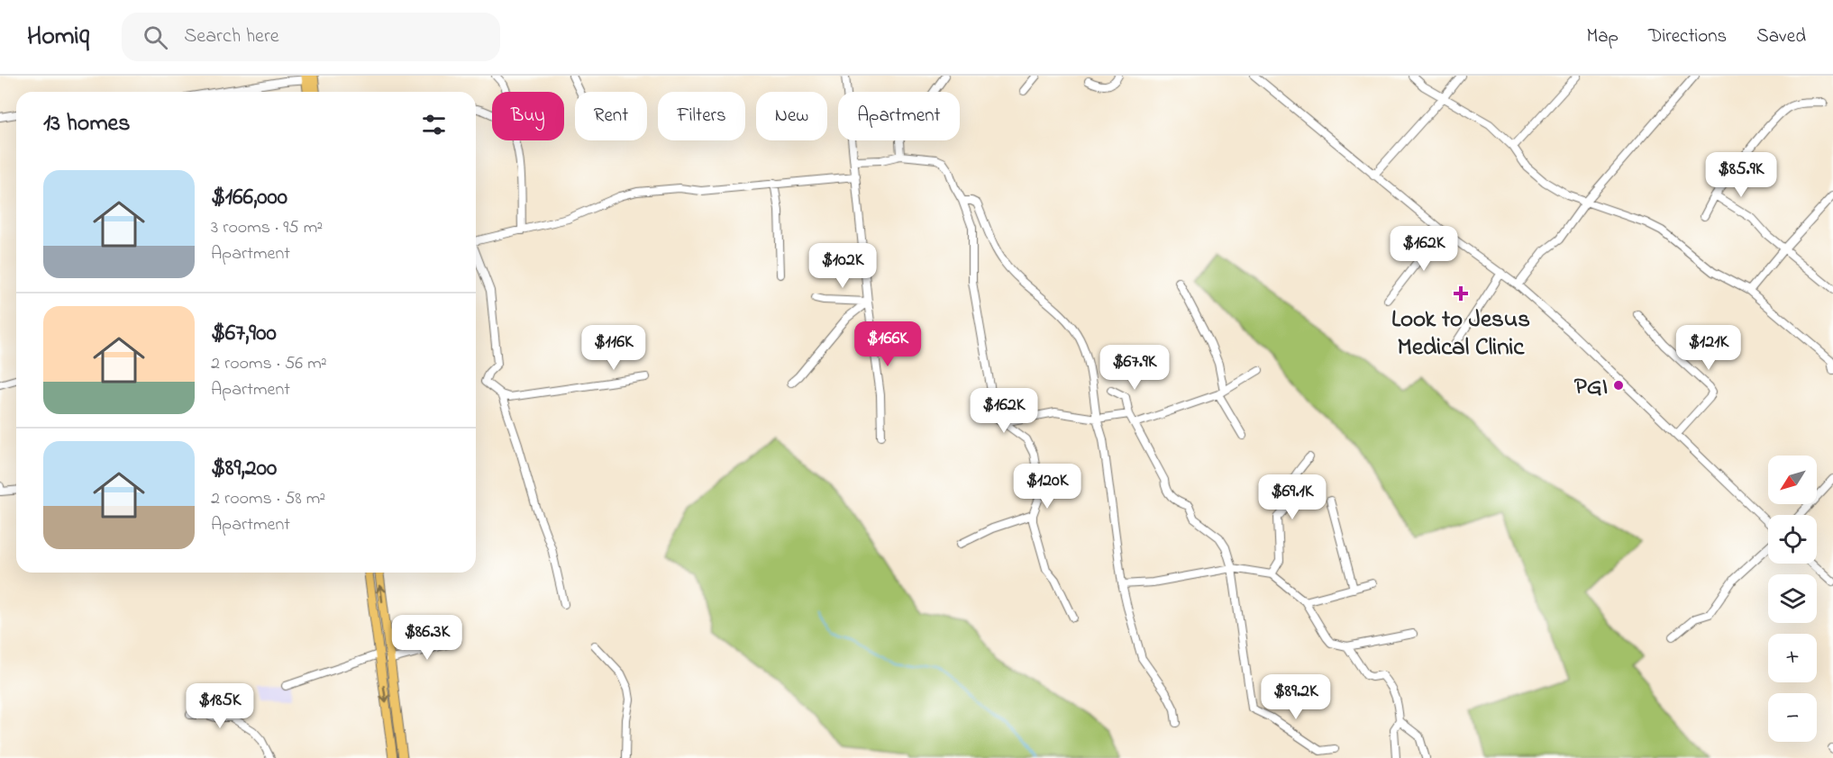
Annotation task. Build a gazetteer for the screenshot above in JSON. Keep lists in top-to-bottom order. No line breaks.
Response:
{"places":{"health":["Look to Jesus Medical Clinic"],"other":["PGI"]},"north":"bottom left","page":{"header":"Homiq","search":"Search here","nav":["Map","Directions","Saved"],"chip":["Buy","Rent","Filters","New","Apartment"],"heading":"13 homes","price":["$85.9K","$162K","$102K","$166K","$116K","$121K","$67.9K","$162K","$120K","$69.1K","$86.3K","$89.2K","$185K"],"list":[{"name":"$166,000","note":"3 rooms · 95 m² · Apartment"},{"name":"$67,900","note":"2 rooms · 56 m² · Apartment"},{"name":"$89,200","note":"2 rooms · 58 m² · Apartment"}],"map_buttons":["+","−"]}}
